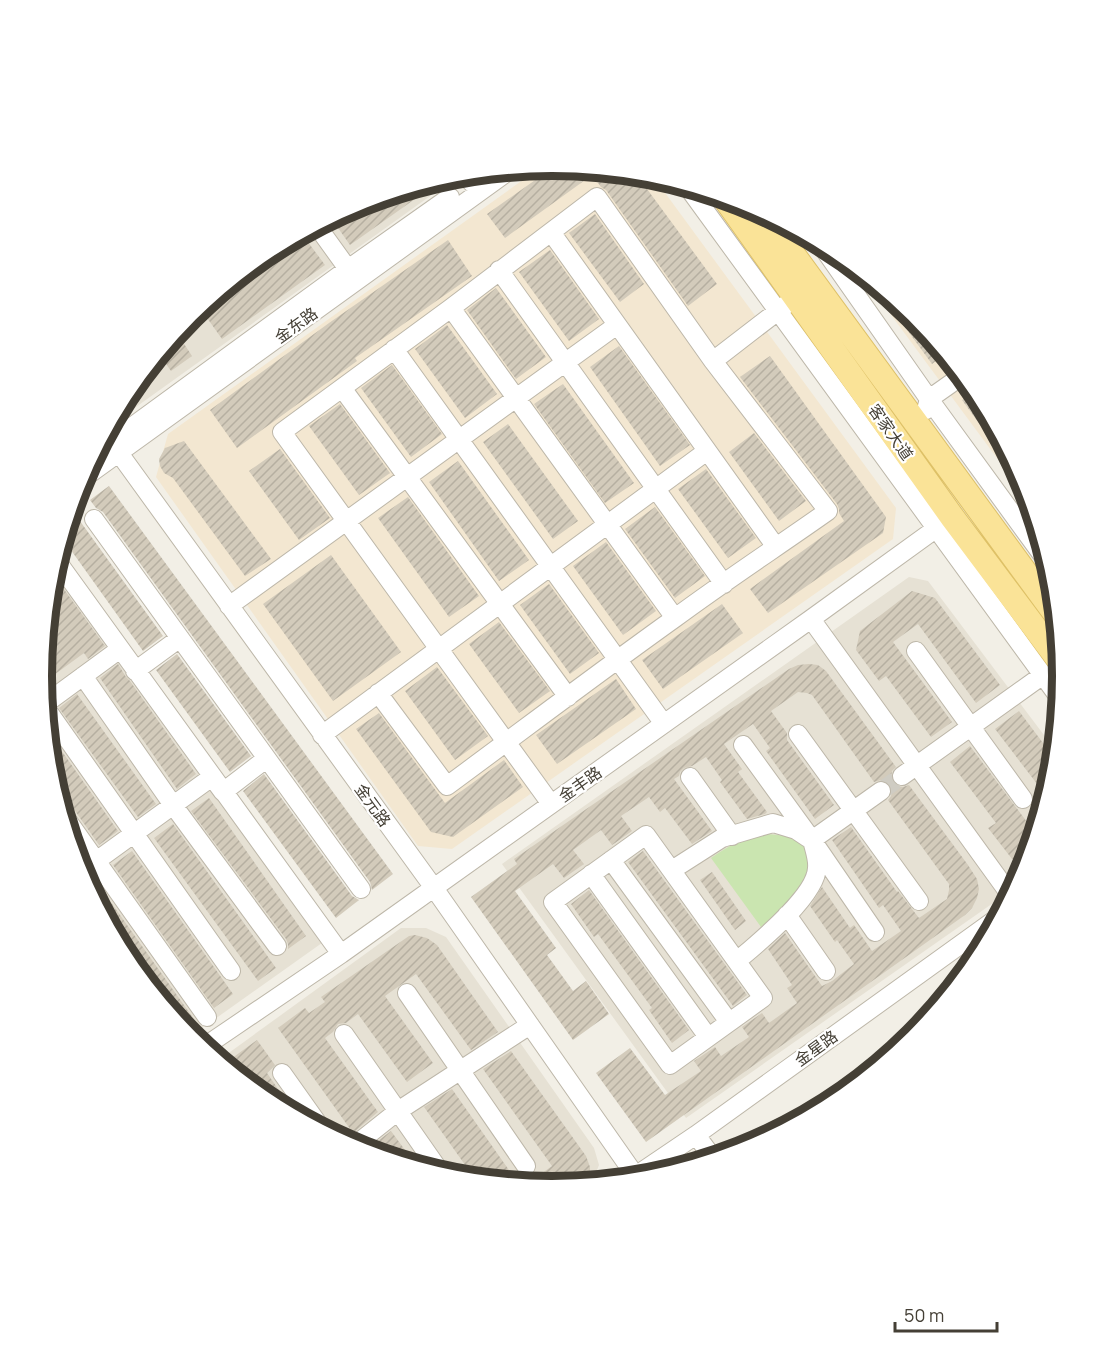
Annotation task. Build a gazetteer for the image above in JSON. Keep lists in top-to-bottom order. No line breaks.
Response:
{"streets":{"main road":["客家大道"],"street":["金东路","金丰路","金元路","金星路"]},"crossings":[["金东路","金元路"],["客家大道","金丰路"],["金丰路","金元路"]],"scale_bar":"50 m"}
